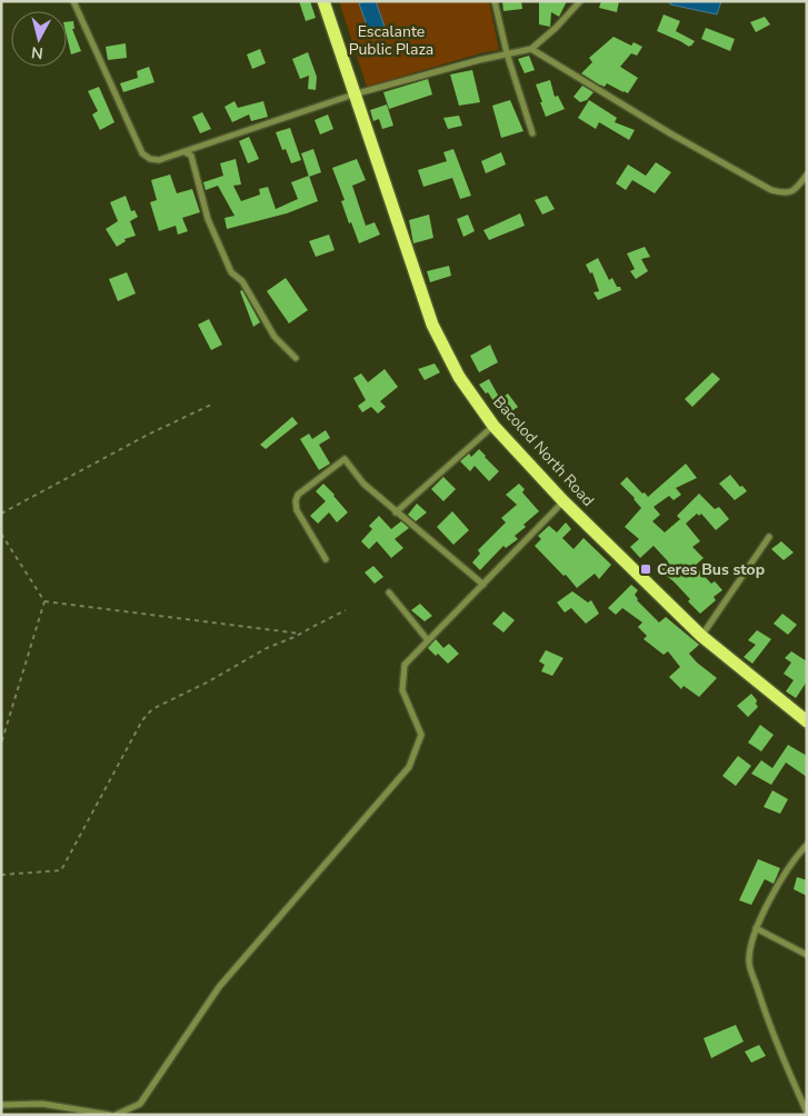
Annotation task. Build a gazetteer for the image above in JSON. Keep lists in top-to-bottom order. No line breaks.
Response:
{"streets":{"highway":["Bacolod North Road"]},"parks":["Escalante Public Plaza"],"places":{"transit":["Ceres Bus stop"]},"north":"bottom"}
